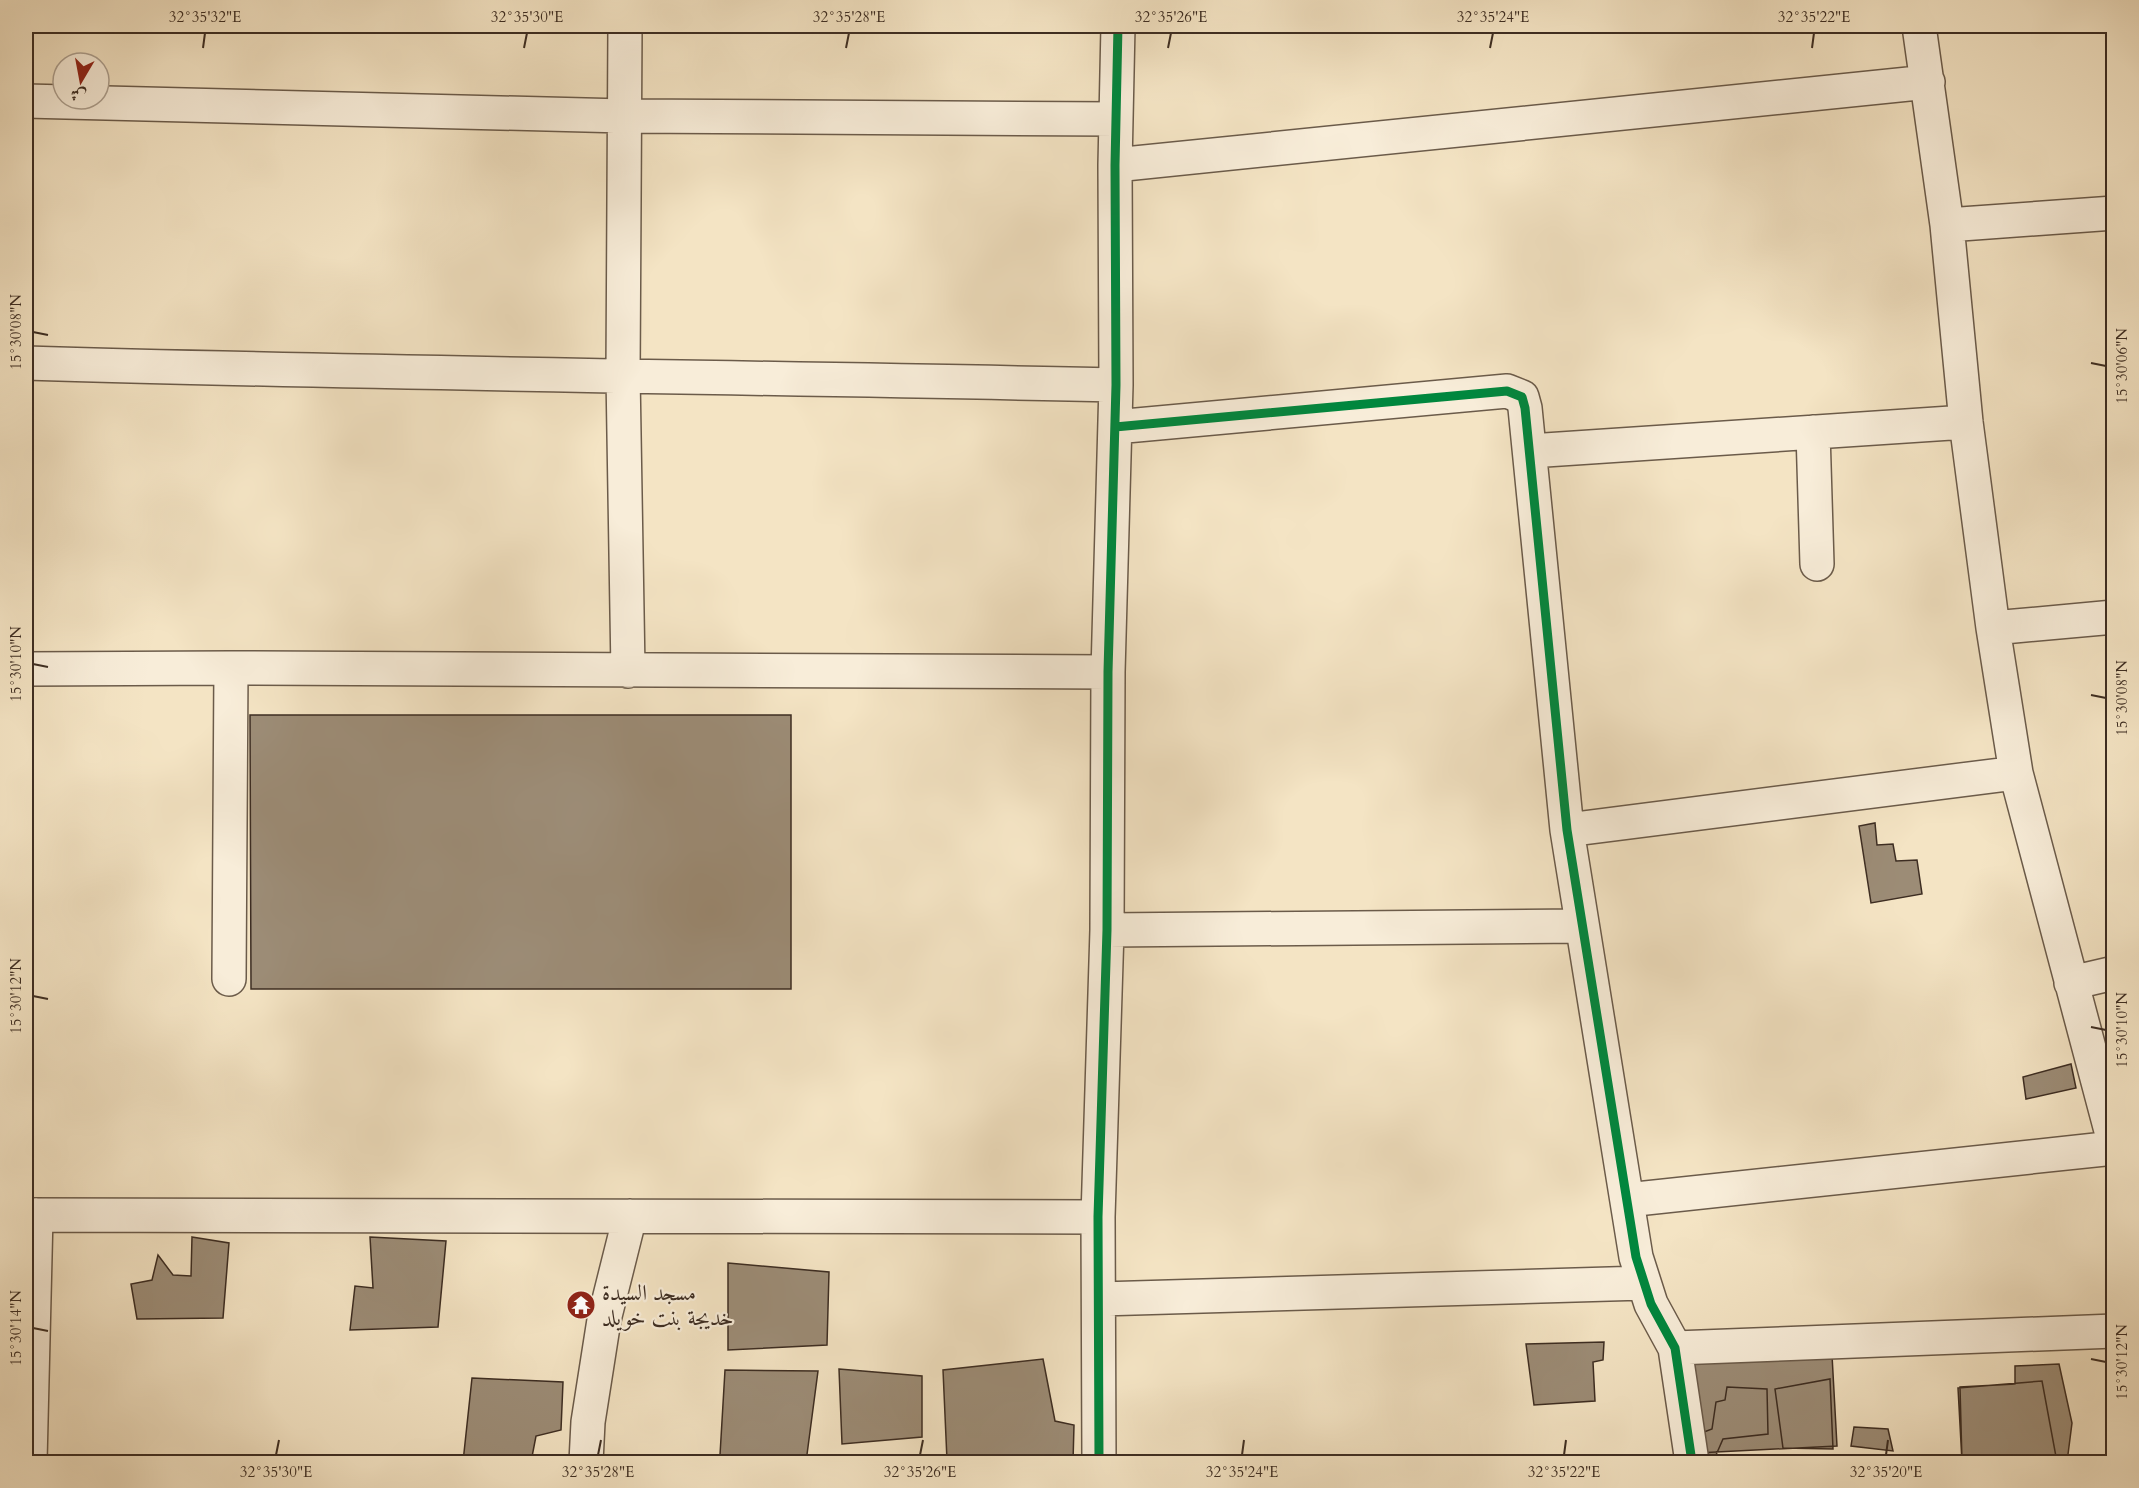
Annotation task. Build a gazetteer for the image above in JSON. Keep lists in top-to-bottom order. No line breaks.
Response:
{"places":{"temple":["مسجد السيدة خديجة بنت خويلد"]},"north":"bottom","coordinates":["32°35'32\"E","32°35'30\"E","32°35'28\"E","32°35'26\"E","32°35'24\"E","32°35'22\"E","15°30'08\"N","15°30'06\"N","15°30'10\"N","15°30'12\"N","15°30'14\"N","32°35'20\"E"]}
